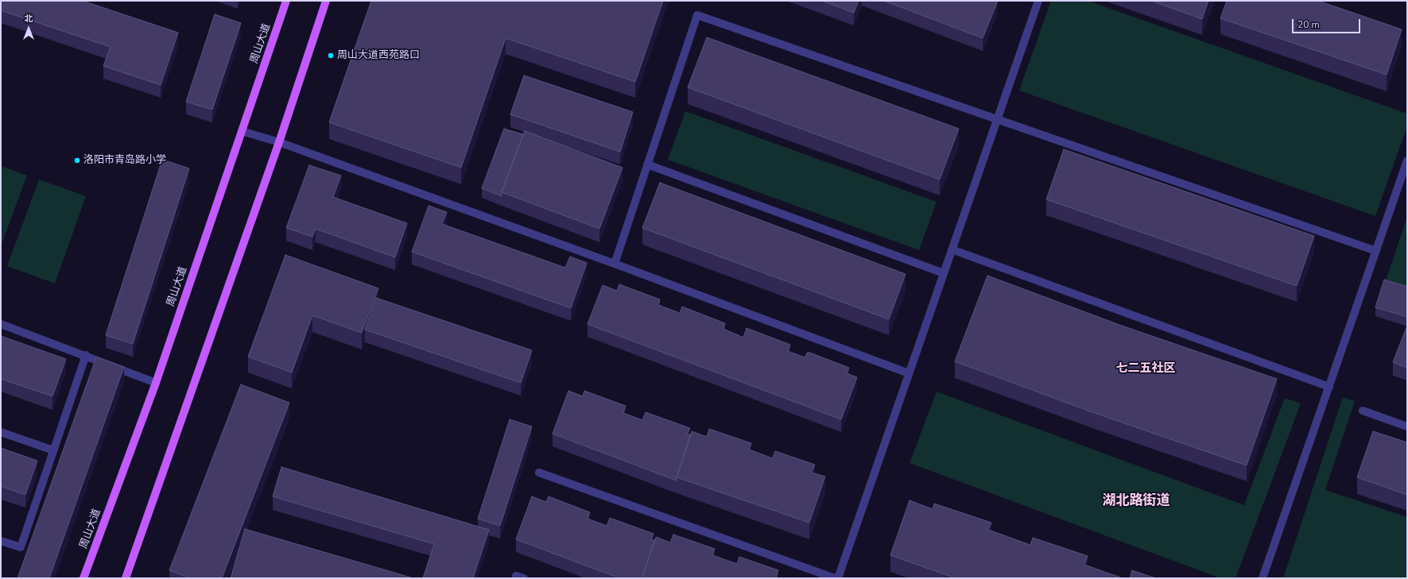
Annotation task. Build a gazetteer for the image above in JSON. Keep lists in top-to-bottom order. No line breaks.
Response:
{"streets":{"main road":["周山大道"]},"districts":["七二五社区","湖北路街道"],"places":["周山大道西苑路口","洛阳市青岛路小学"],"scale_bar":"20 m","north":"top"}
